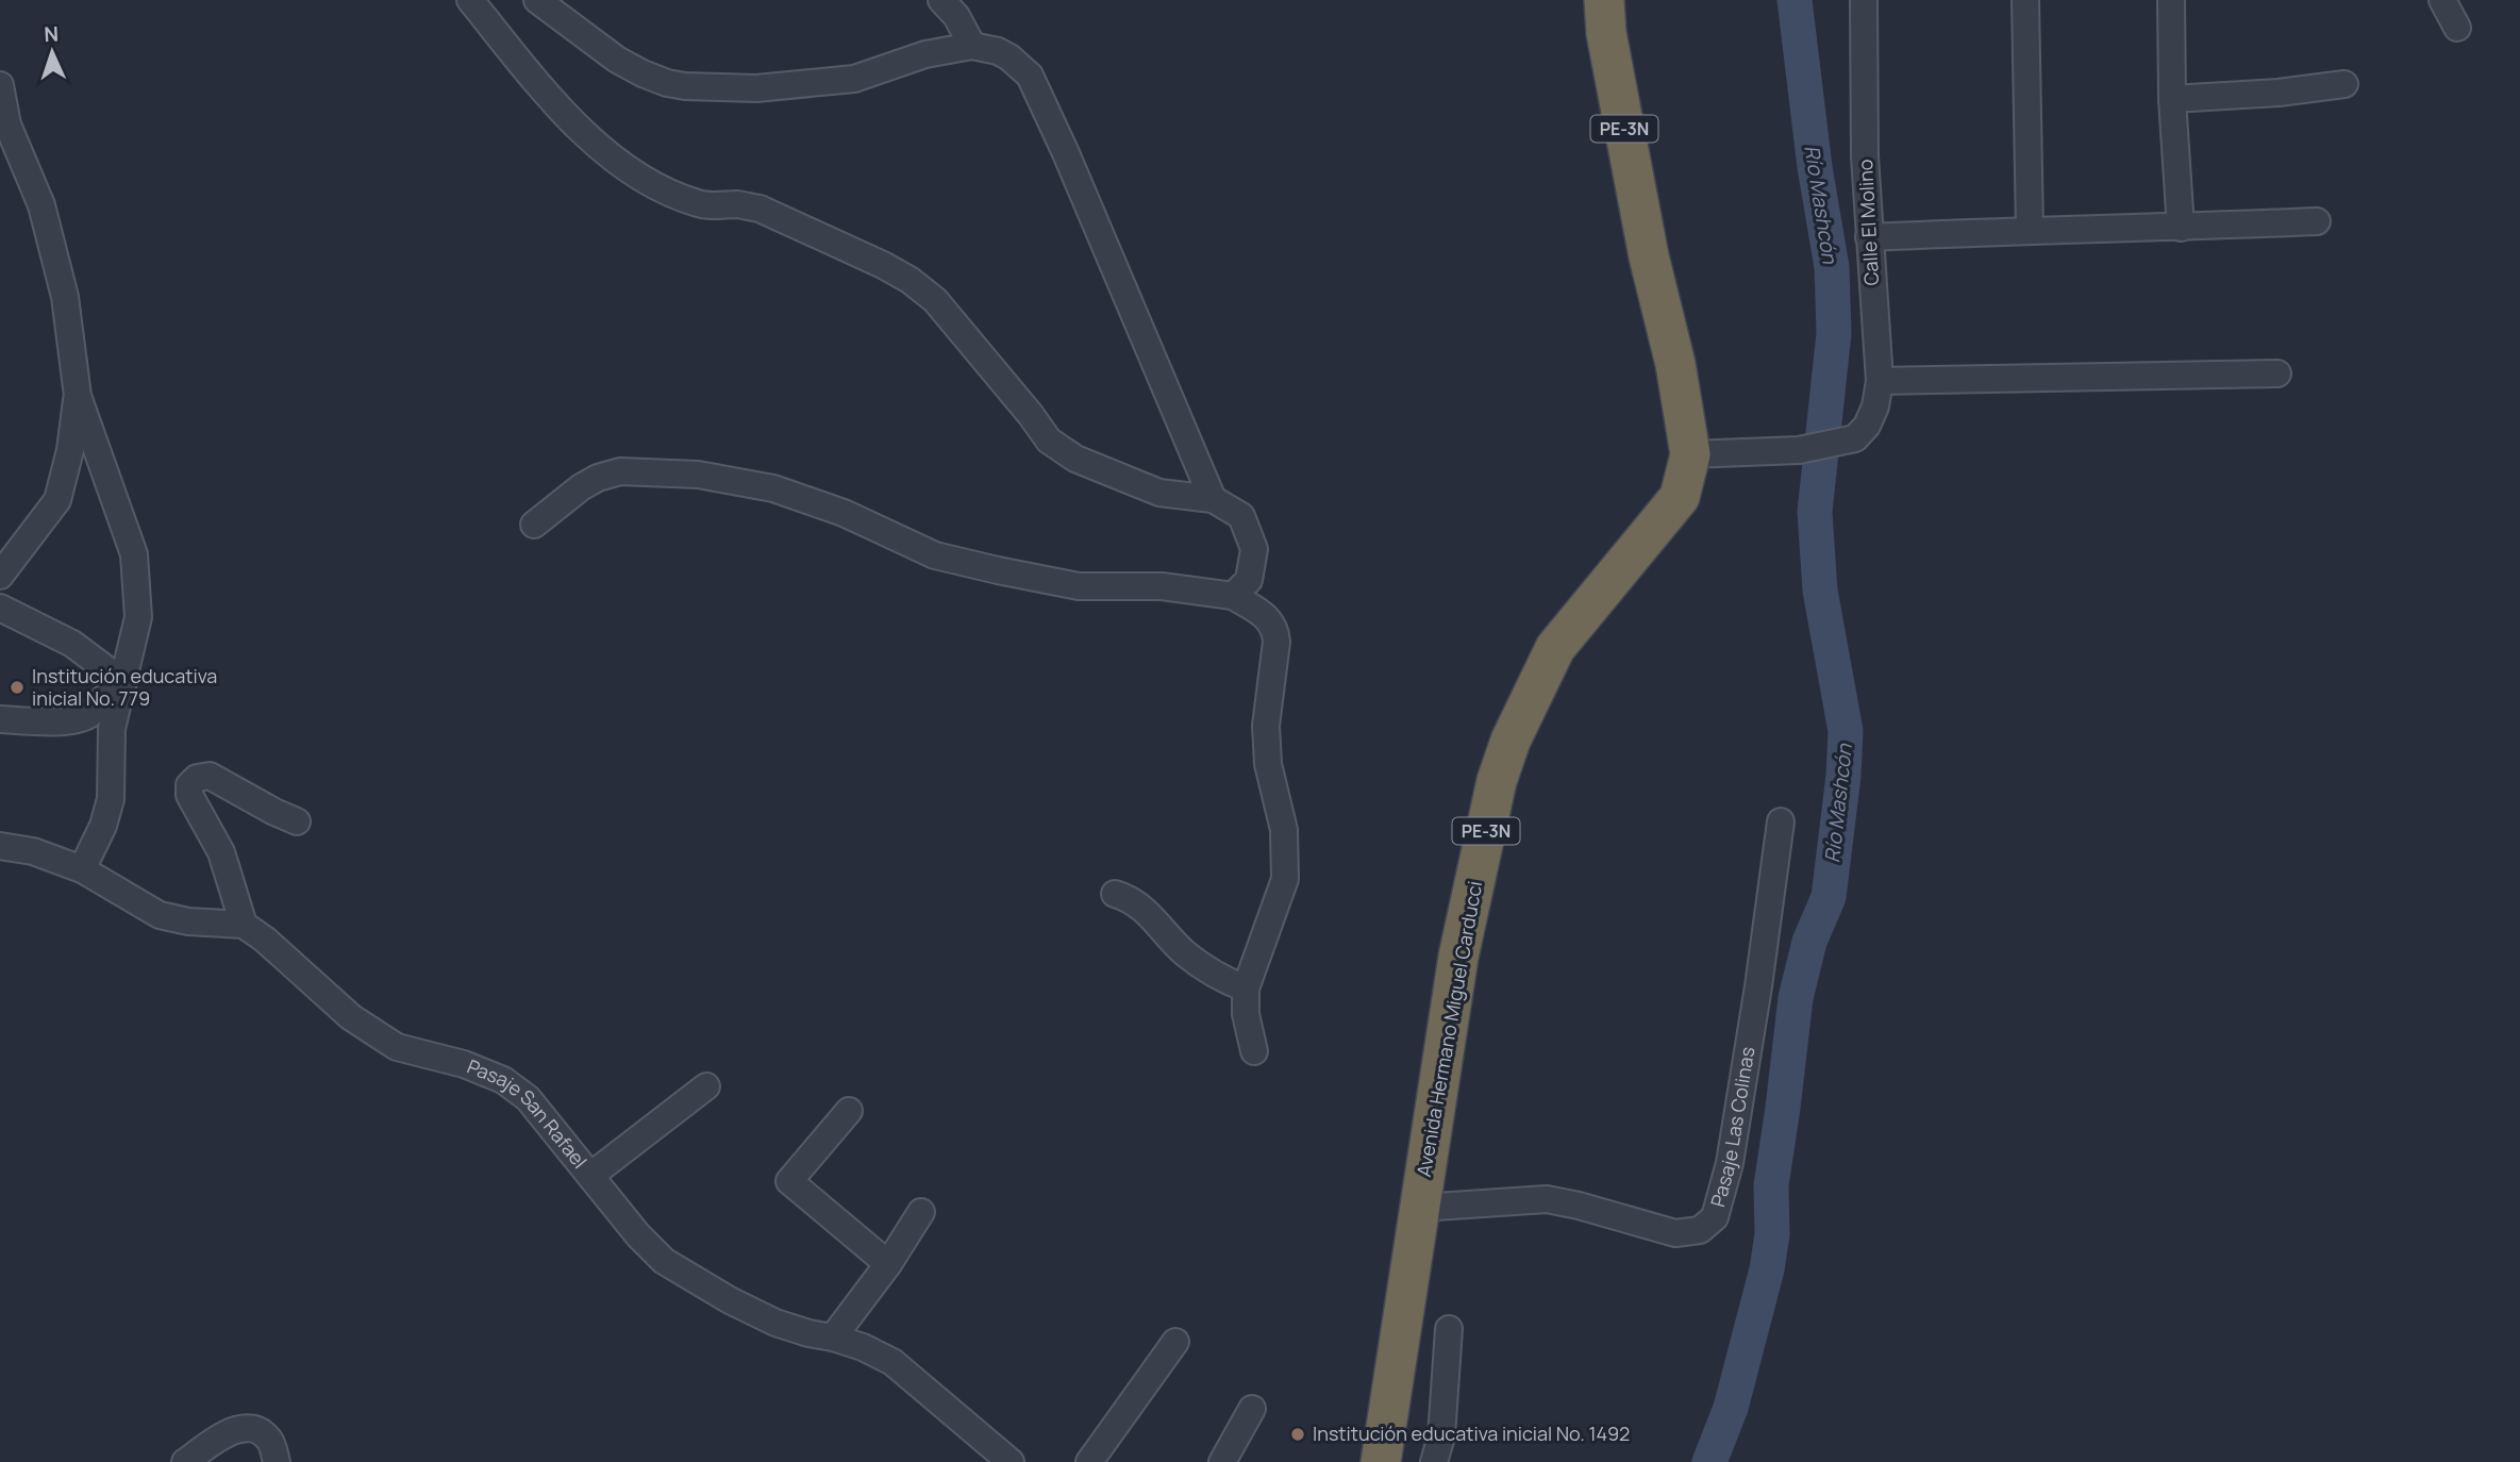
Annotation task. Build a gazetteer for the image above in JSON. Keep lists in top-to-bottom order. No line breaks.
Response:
{"streets":{"highway":["PE-3N","Avenida Hermano Miguel Carducci"],"street":["Calle El Molino","Pasaje San Rafael","Pasaje Las Colinas"]},"crossings":[["Calle El Molino","Avenida Hermano Miguel Carducci"],["Avenida Hermano Miguel Carducci","Pasaje Las Colinas"]],"water":["Río Mashcón"],"places":["Institución educativa inicial No. 779","Institución educativa inicial No. 1492"],"north":"top"}
